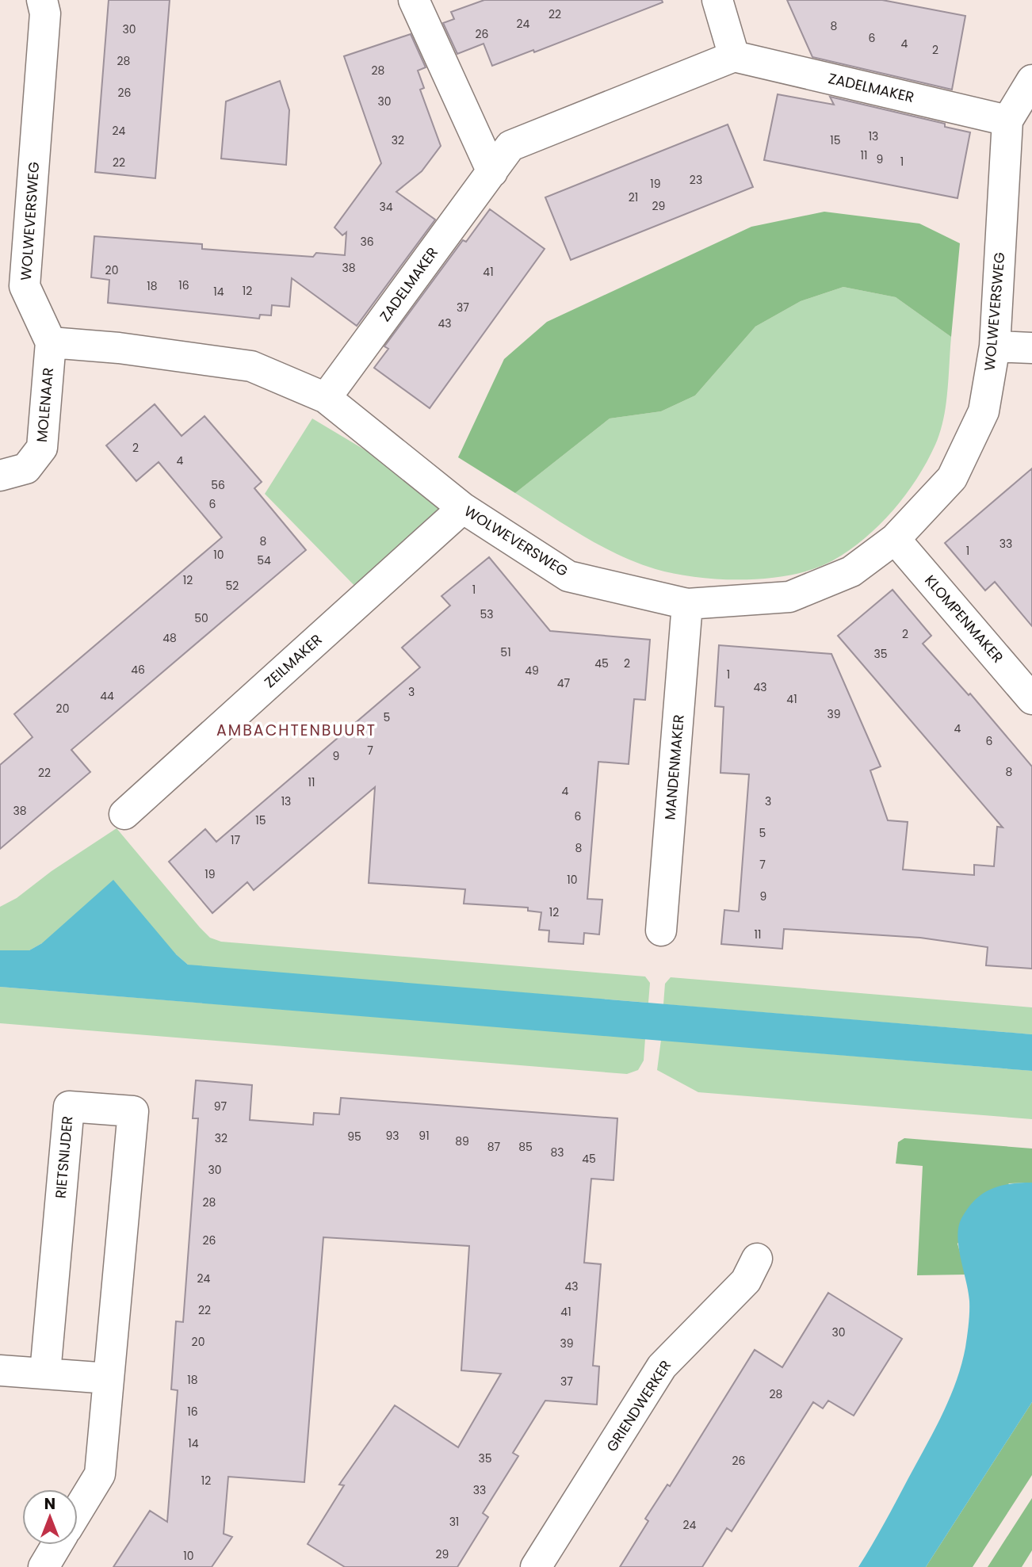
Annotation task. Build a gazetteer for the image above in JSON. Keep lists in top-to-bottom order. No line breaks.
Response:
{"streets":{"street":["ZADELMAKER","WOLWEVERSWEG","MOLENAAR","KLOMPENMAKER","ZEILMAKER","MANDENMAKER","RIETSNIJDER","GRIENDWERKER"]},"crossings":[["ZADELMAKER","WOLWEVERSWEG"],["WOLWEVERSWEG","MOLENAAR"],["WOLWEVERSWEG","KLOMPENMAKER"],["WOLWEVERSWEG","ZEILMAKER"],["WOLWEVERSWEG","MANDENMAKER"]],"districts":["AMBACHTENBUURT"],"house_numbers":["22","24","8","30","26","6","4","2","28","28","26","30","24","13","32","15","11","9","1","22","23","19","21","29","34","36","38","20","41","16","18","12","14","37","43","2","4","56","6","8","33","1","10","54","12","52","1","53","50","2","48","51","35","45","2","46","49","1","47","43","3","44","41","20","39","5","4","6","7","9","8","22","11","4","13","3","38","6","15","5","17","8","7","19","10","9","12","11","97","93","91","95","32","89","87","85","83","45","30","28","26","24","43","22","41","30","20","39","18","37","28","16","14","35","26","12","33","31","24","29","10"],"north":"top"}
